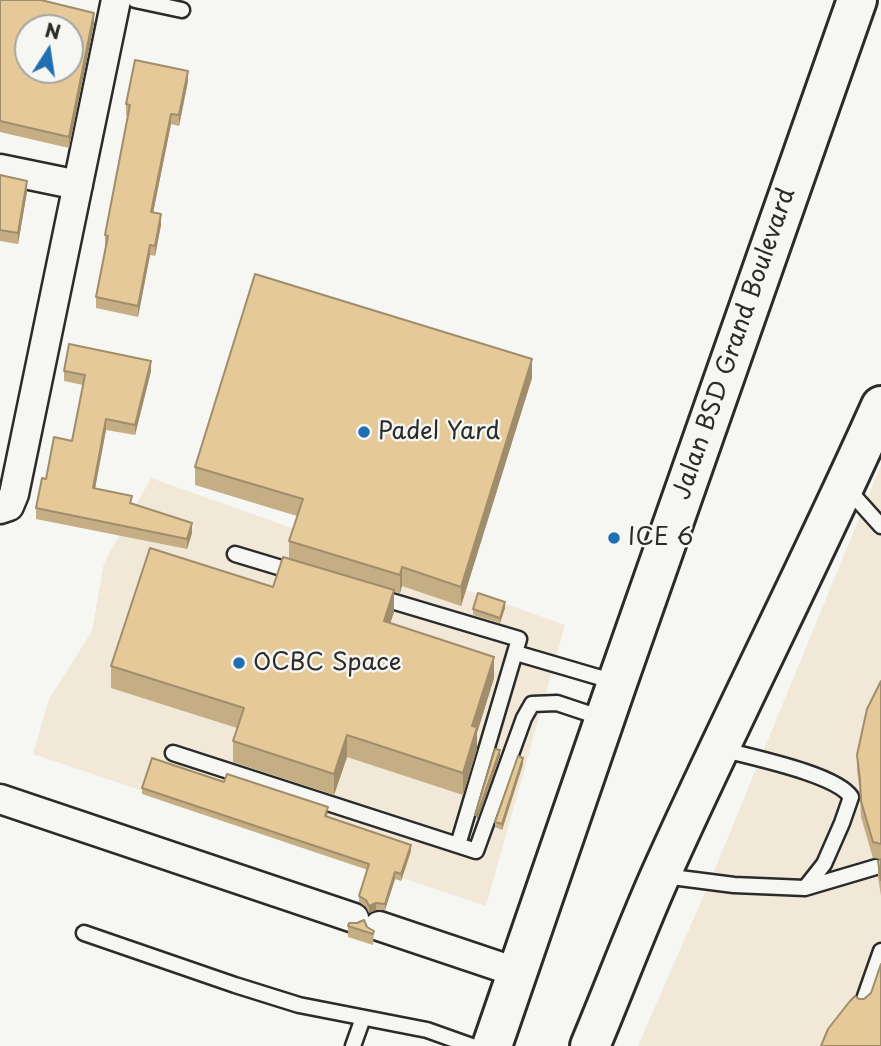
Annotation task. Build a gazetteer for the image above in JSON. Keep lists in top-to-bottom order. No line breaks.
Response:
{"streets":{"main road":["Jalan BSD Grand Boulevard"]},"places":["Padel Yard","ICE 6","OCBC Space"],"north":"top"}
